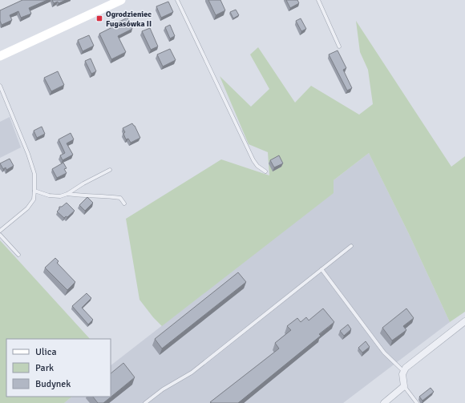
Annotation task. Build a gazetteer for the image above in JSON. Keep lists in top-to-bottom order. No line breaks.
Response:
{"places":{"transit":["Ogrodzieniec Fugasówka II"]},"legend":["Ulica","Park","Budynek"]}
